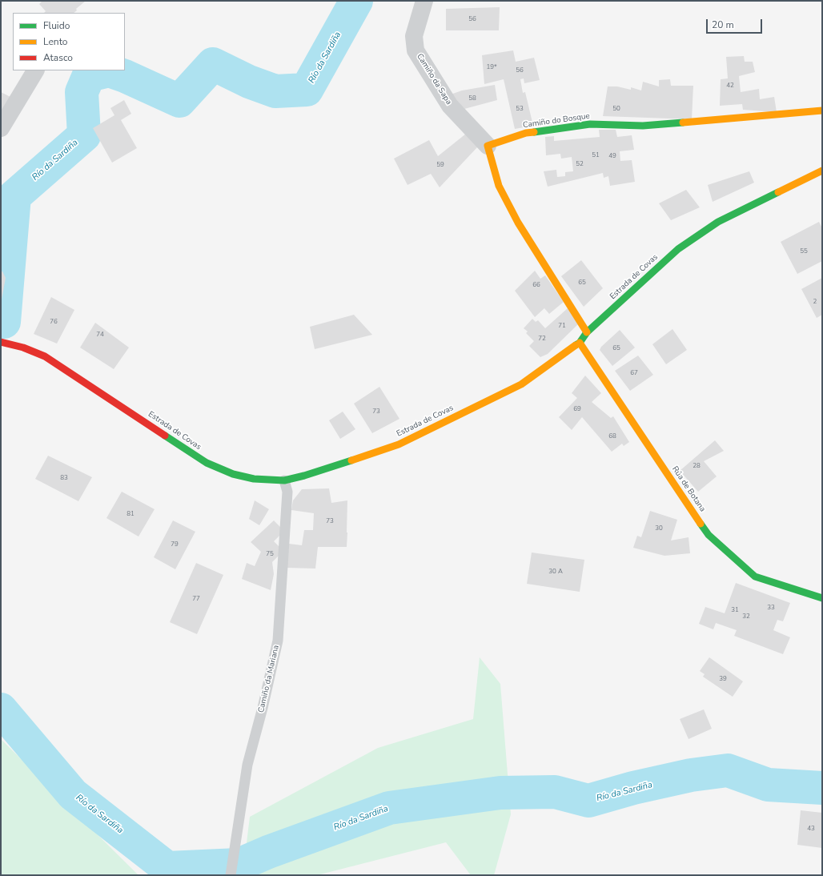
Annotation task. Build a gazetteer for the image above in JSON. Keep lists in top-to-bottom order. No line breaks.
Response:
{"streets":{"main road":["Camiño do Bosque","Estrada de Covas","Rúa de Botana"],"street":["Camiño da Sapa"],"lane":["Camiño da Mariana"]},"crossings":[["Camiño da Sapa","Camiño do Bosque"],["Estrada de Covas","Rúa de Botana"],["Estrada de Covas","Camiño da Mariana"]],"water":["Río da Sardiña"],"house_numbers":["56","19*","56","42","58","53","50","51","49","52","59","55","65","66","2","76","71","74","72","65","67","69","73","68","28","83","81","73","30","79","75","30 A","77","33","31","32","39","43"],"legend":["Fluido","Lento","Atasco"],"scale_bar":"20 m"}
